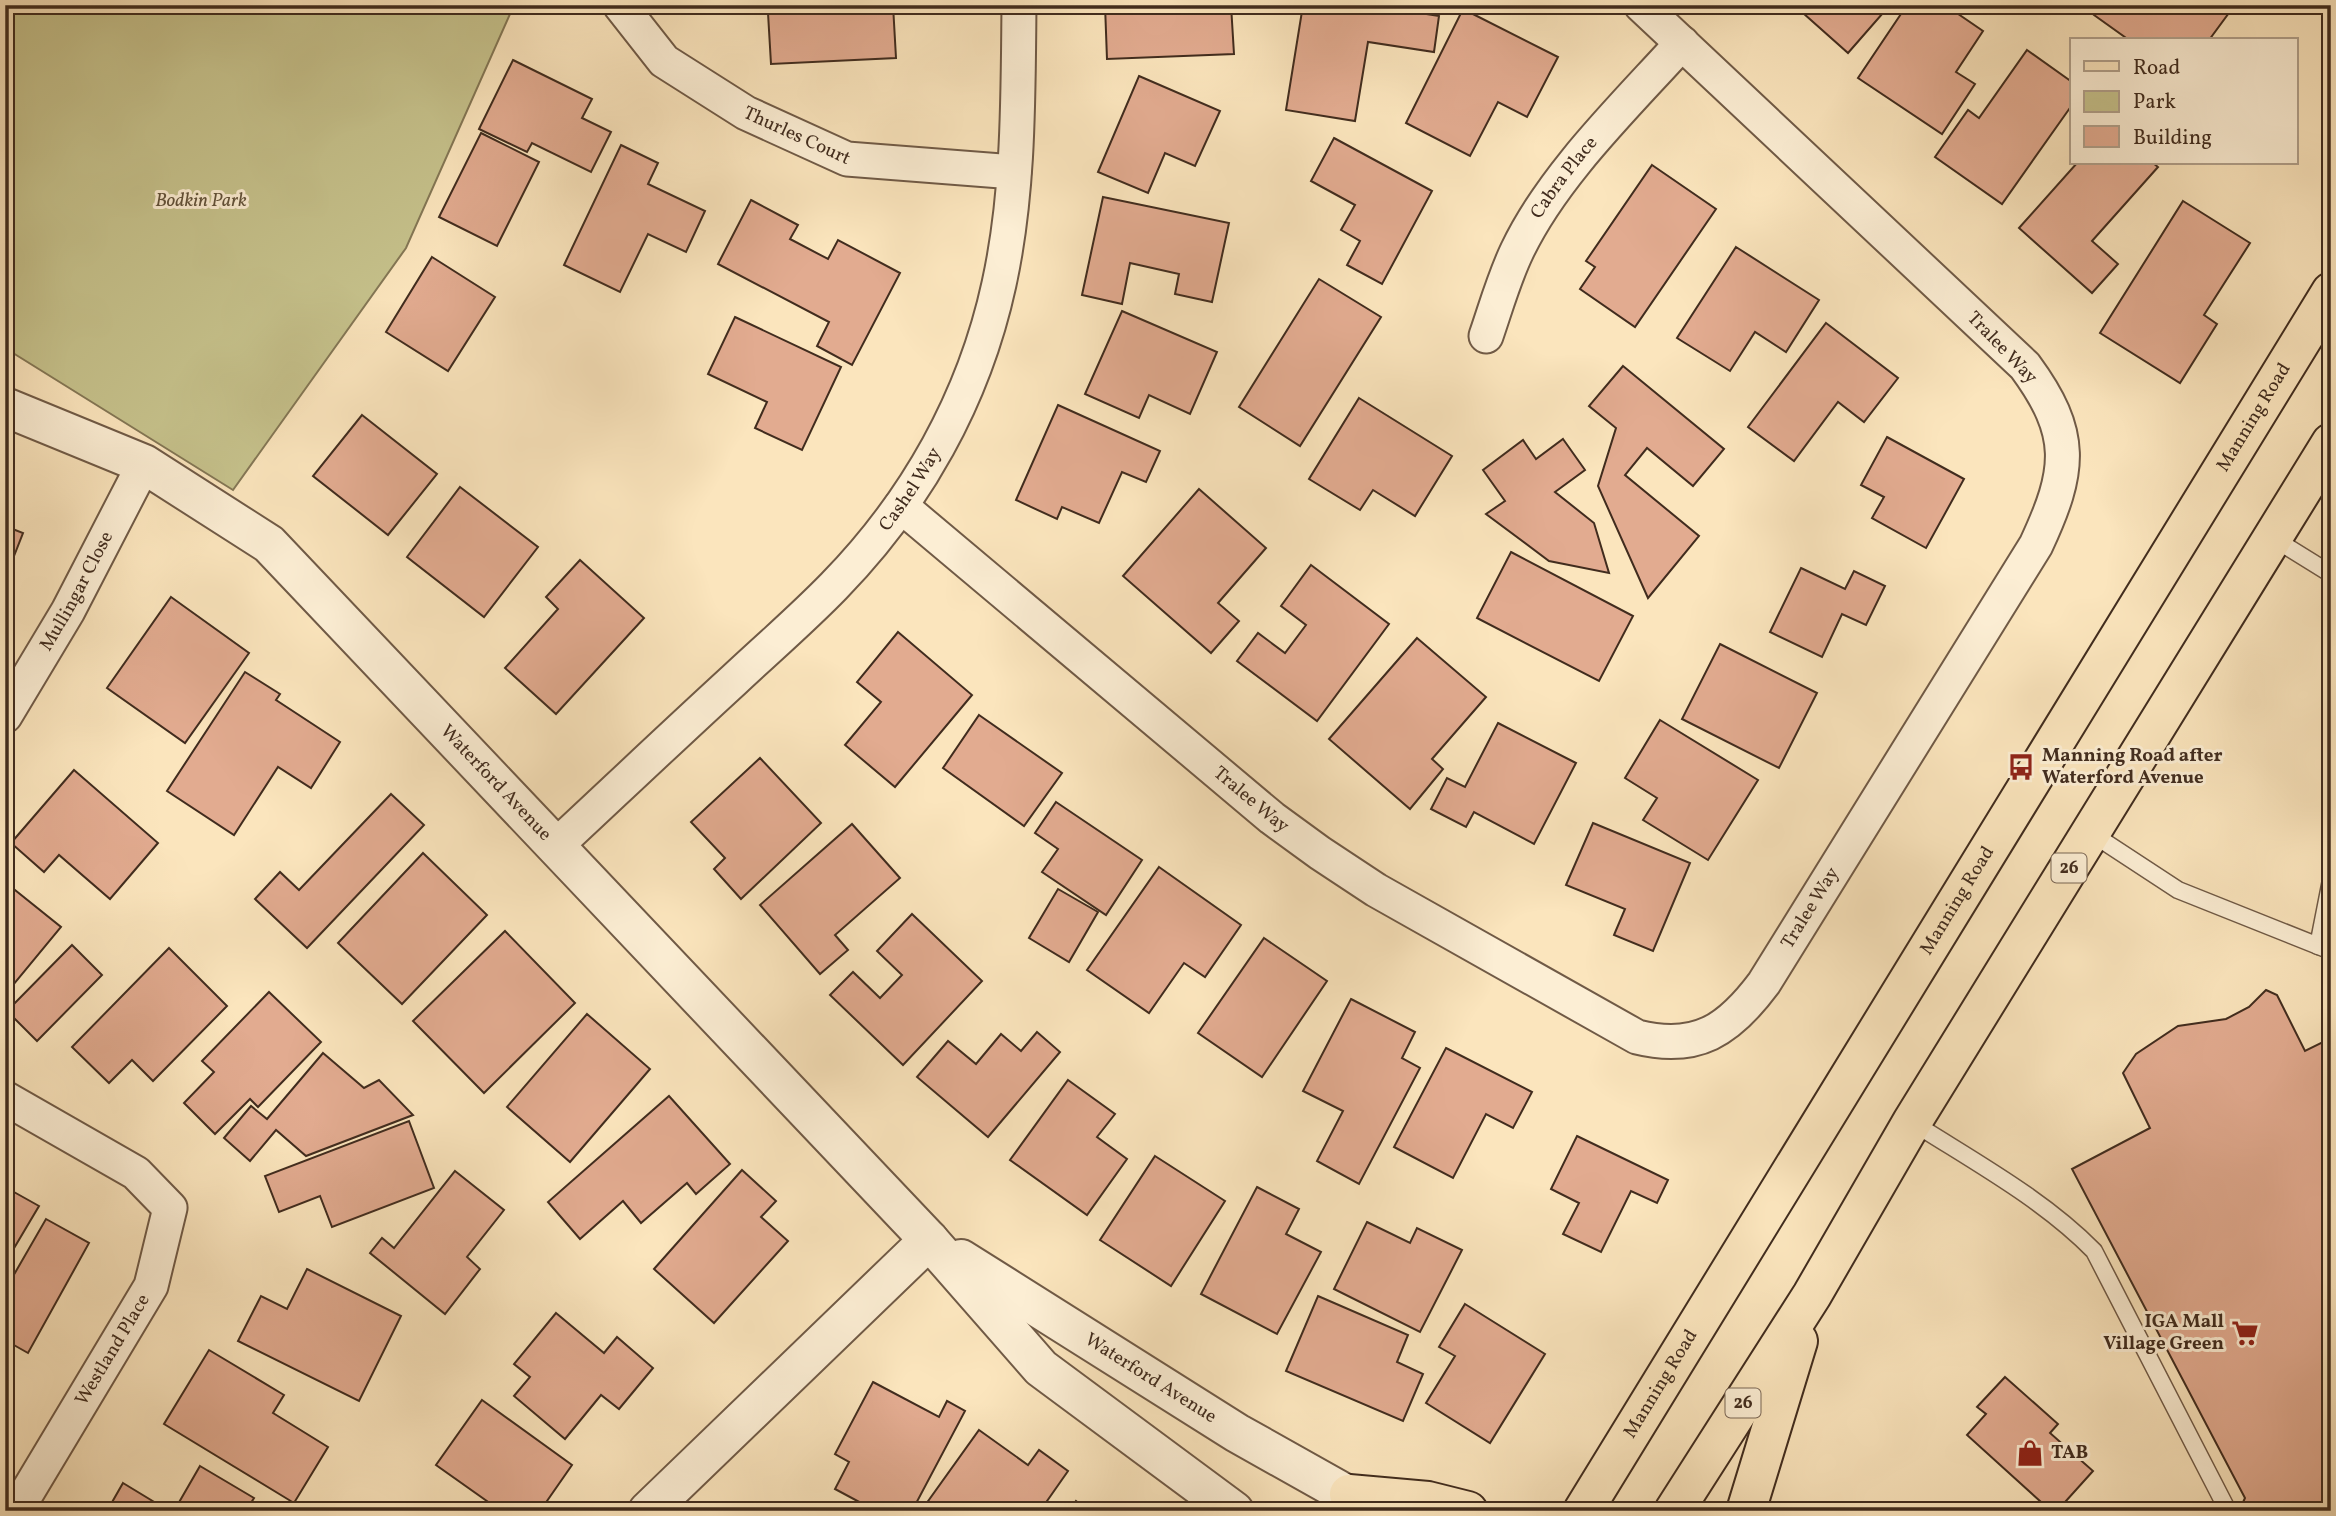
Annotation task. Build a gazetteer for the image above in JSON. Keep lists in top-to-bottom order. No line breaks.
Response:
{"streets":{"main road":["Manning Road","26"],"street":["Thurles Court","Cabra Place","Tralee Way","Cashel Way","Mullingar Close","Waterford Avenue","Westland Place"]},"crossings":[["Thurles Court","Cashel Way"],["Cabra Place","Tralee Way"],["Tralee Way","Cashel Way"],["Cashel Way","Waterford Avenue"],["Mullingar Close","Waterford Avenue"]],"parks":["Bodkin Park"],"places":{"bus stop":["Manning Road after Waterford Avenue"],"supermarket":["IGA Mall Village Green"],"shop":["TAB"]},"legend":["Road","Park","Building"]}
